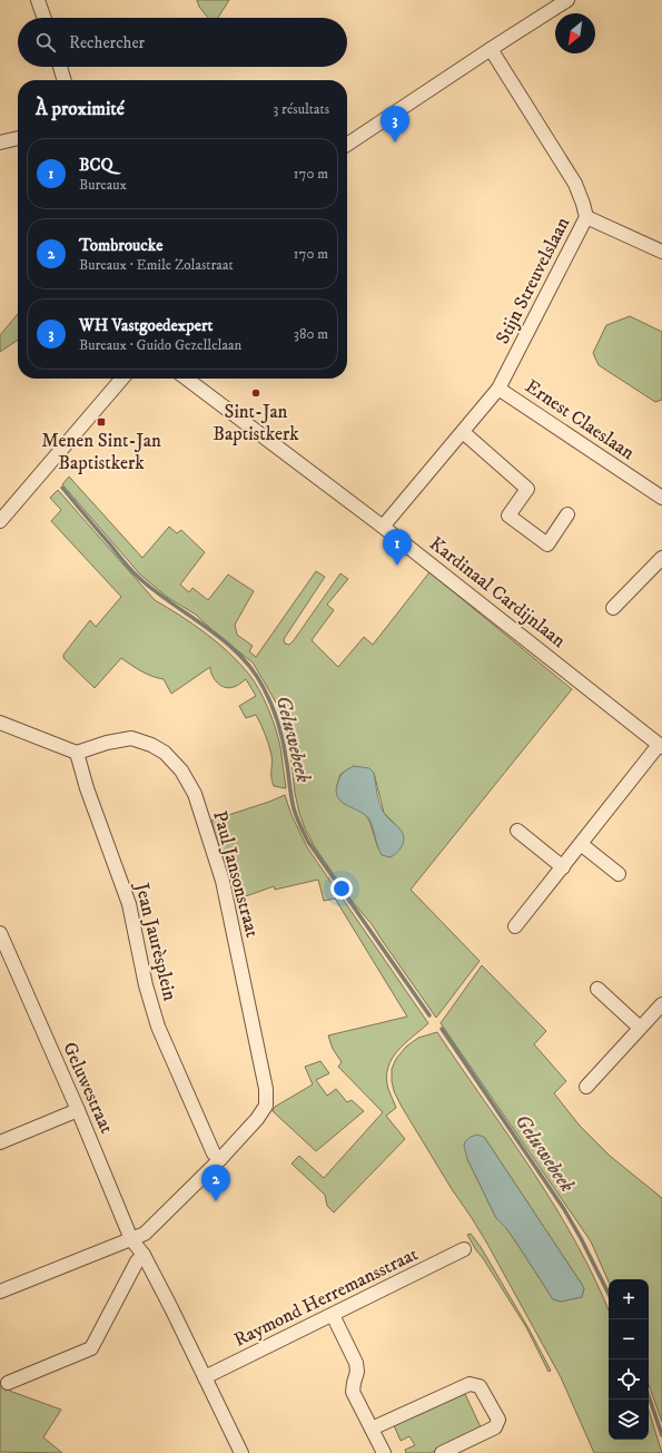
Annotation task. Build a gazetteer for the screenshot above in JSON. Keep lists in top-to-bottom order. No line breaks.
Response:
{"streets":{"street":["Stijn Streuvelslaan","Ernest Claeslaan","Kardinaal Cardijnlaan","Paul Jansonstraat","Jean Jaurèsplein","Geluwestraat","Raymond Herremansstraat"]},"crossings":[["Stijn Streuvelslaan","Ernest Claeslaan"],["Stijn Streuvelslaan","Kardinaal Cardijnlaan"],["Paul Jansonstraat","Jean Jaurèsplein"],["Geluwestraat","Raymond Herremansstraat"]],"water":["Geluwebeek"],"places":{"other":["Sint-Jan Baptistkerk"],"transit":["Menen Sint-Jan Baptistkerk"]},"north":"bottom left","page":{"search":"Rechercher","heading":["À proximité","3 résultats"],"pins":["3","1","2"],"list":[{"mark":"1","name":"BCQ","note":"Bureaux","value":"170 m"},{"mark":"2","name":"Tombroucke","note":"Bureaux · Emile Zolastraat","value":"170 m"},{"mark":"3","name":"WH Vastgoedexpert","note":"Bureaux · Guido Gezellelaan","value":"380 m"}],"map_buttons":["+","−"]}}
